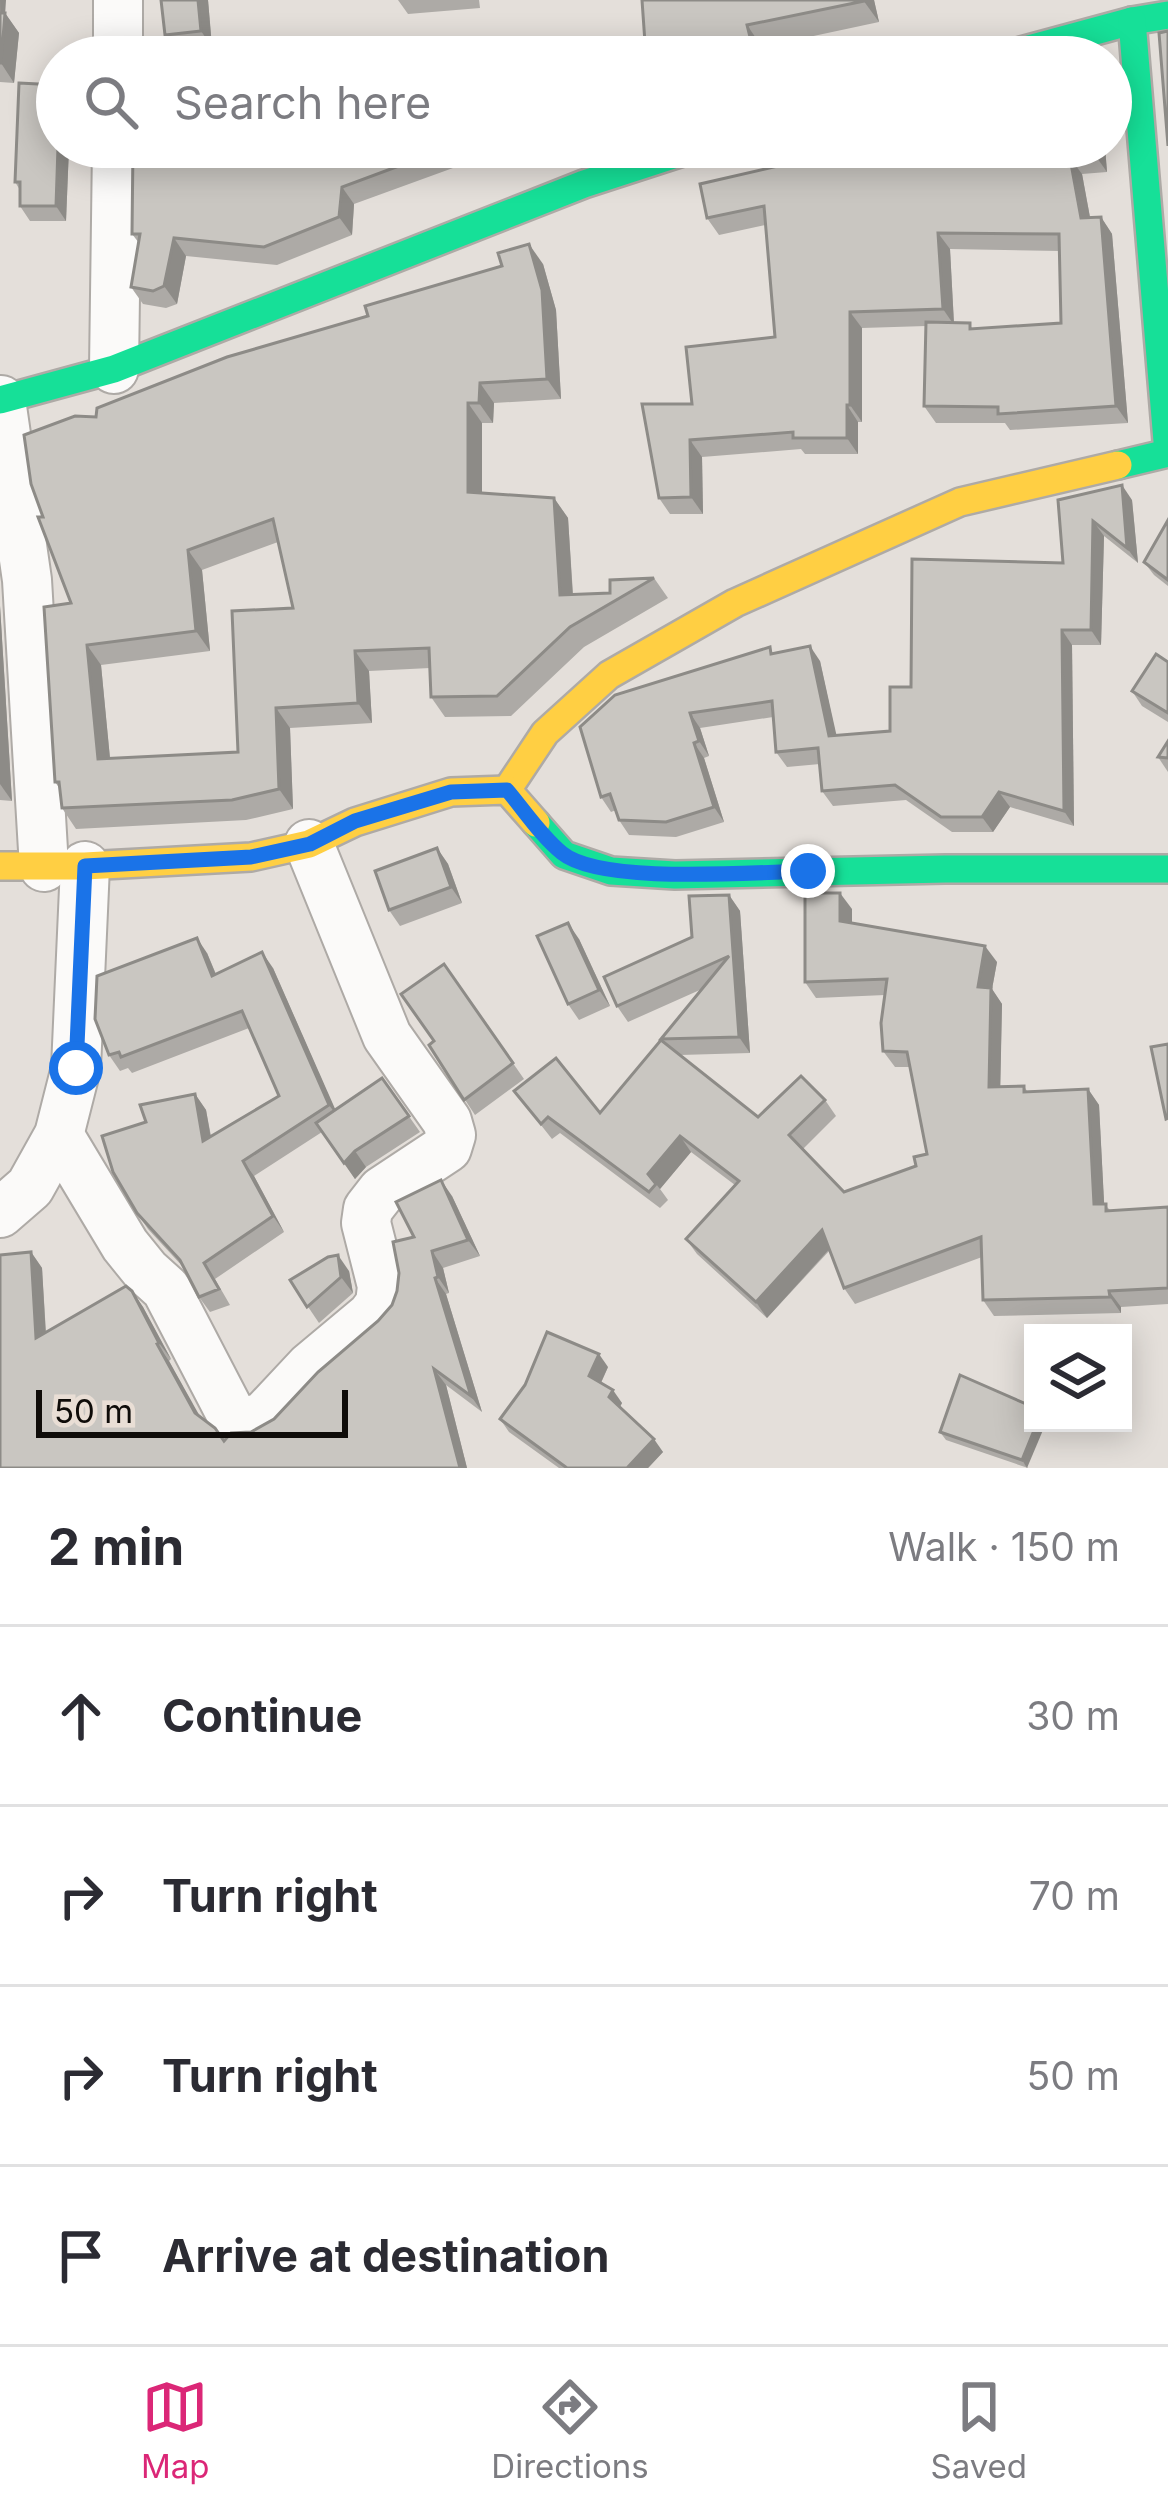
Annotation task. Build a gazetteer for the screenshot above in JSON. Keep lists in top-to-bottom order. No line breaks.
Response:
{"scale_bar":"50 m","page":{"search":"Search here","scale":"50 m","heading":["2 min","Walk · 150 m"],"list":[["Continue","30 m"],["Turn right","70 m"],["Turn right","50 m"],"Arrive at destination"],"nav":["Map","Directions","Saved"]}}
